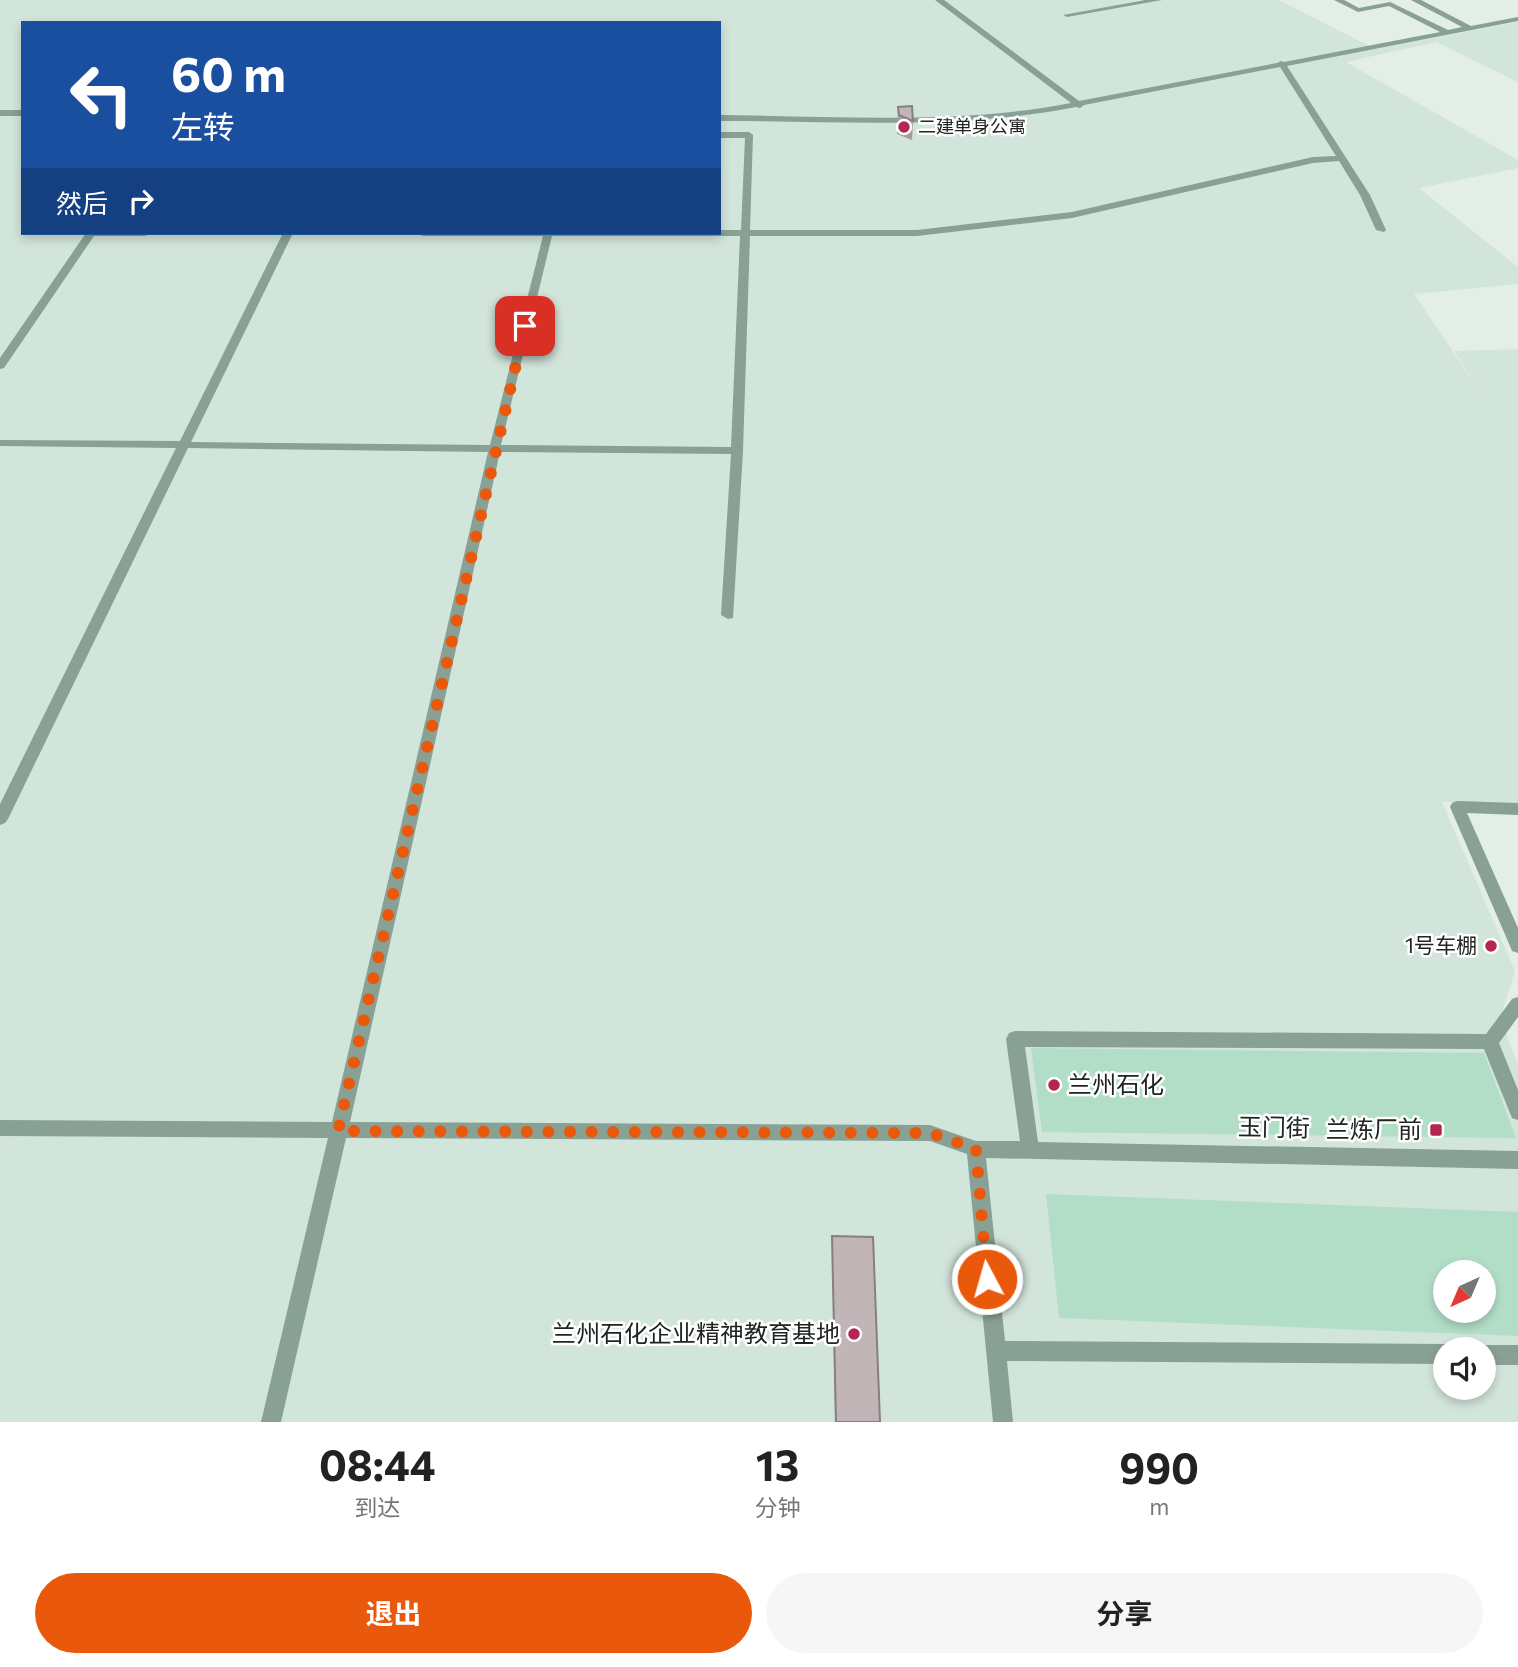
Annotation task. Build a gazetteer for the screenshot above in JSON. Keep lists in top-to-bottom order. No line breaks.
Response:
{"streets":{"street":["玉门街"]},"places":{"other":["二建单身公寓","1号车棚","兰州石化","兰州石化企业精神教育基地"],"transit":["兰炼厂前"]},"north":"bottom left","page":{"turn":["60 m","左转"],"then":"然后","eta":["08:44","到达","13","分钟","990","m"],"buttons":["退出","分享"]}}
